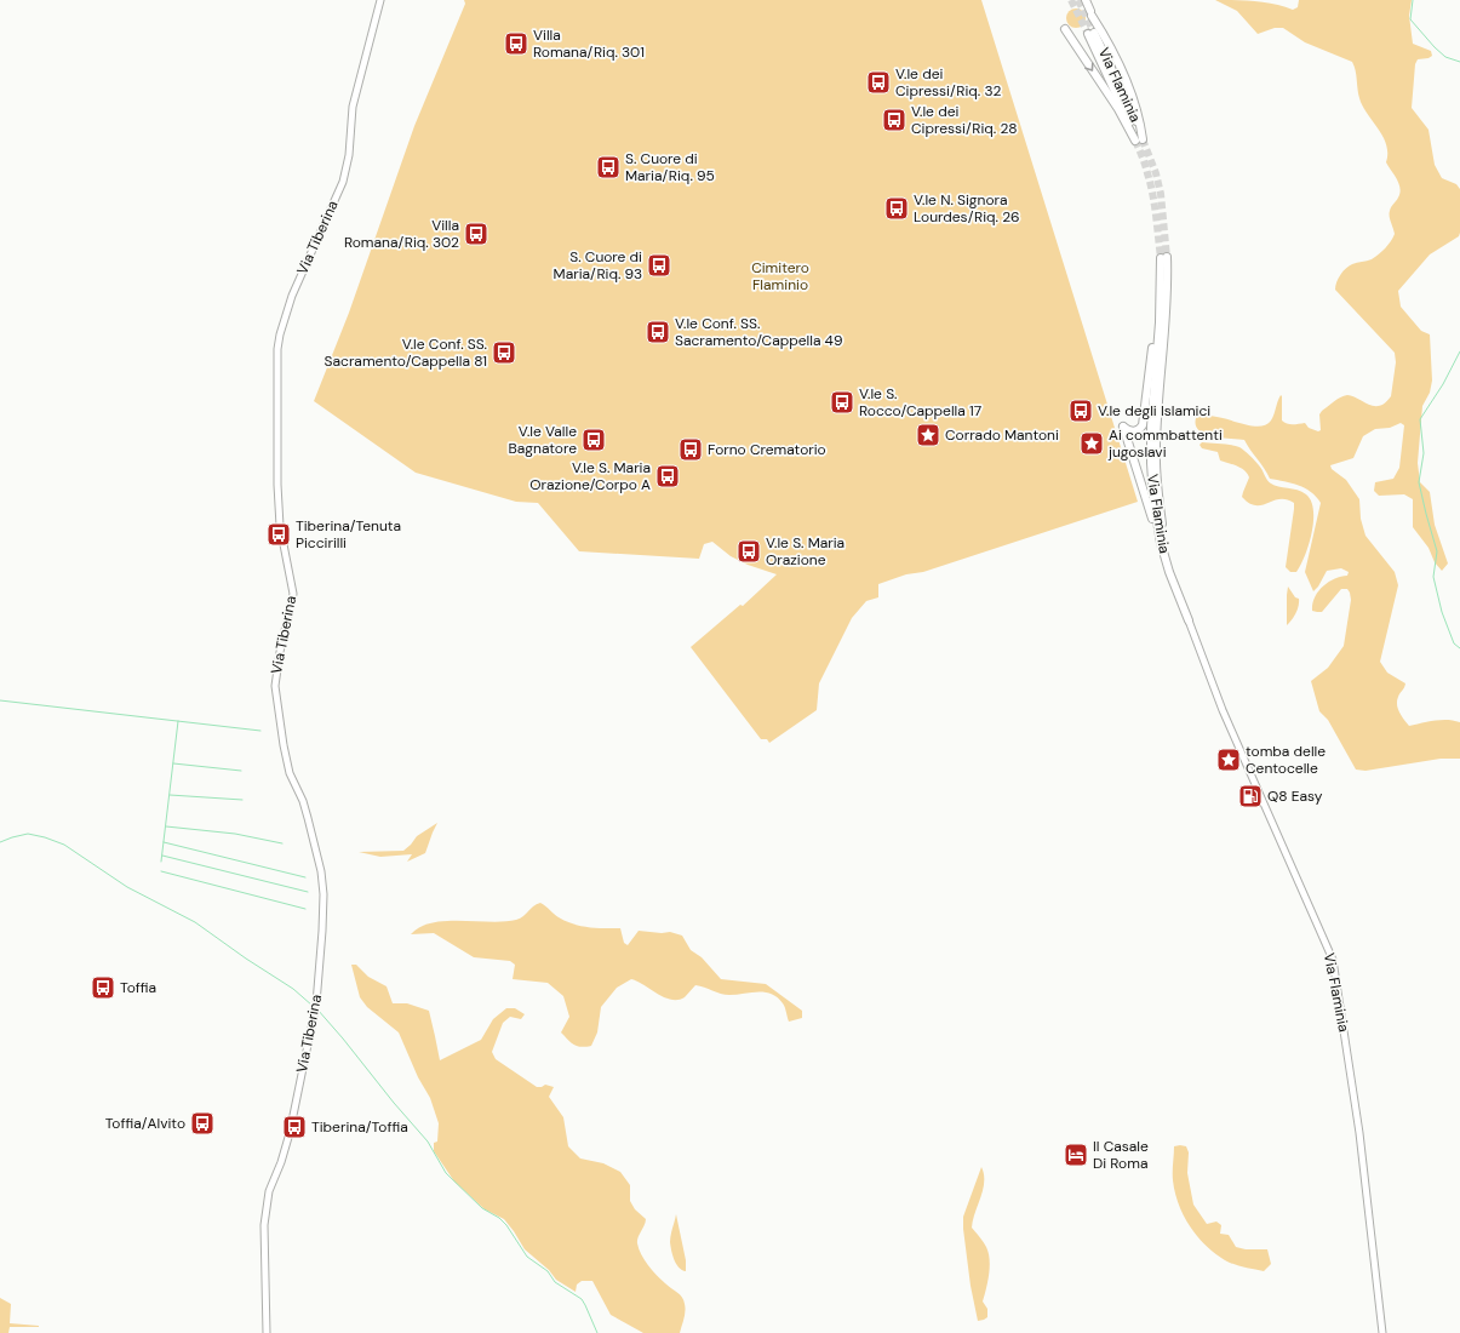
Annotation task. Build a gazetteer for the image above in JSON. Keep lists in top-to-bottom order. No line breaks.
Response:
{"streets":{"highway":["Via Flaminia"],"main road":["Via Tiberina"]},"parks":["Cimitero Flaminio"],"places":{"bus stop":["Villa Romana/Riq. 301","V.le dei Cipressi/Riq. 32","V.le dei Cipressi/Riq. 28","S. Cuore di Maria/Riq. 95","V.le N. Signora Lourdes/Riq. 26","Villa Romana/Riq. 302","S. Cuore di Maria/Riq. 93","V.le Conf. SS. Sacramento/Cappella 49","V.le Conf. SS. Sacramento/Cappella 81","V.le S. Rocco/Cappella 17","V.le degli Islamici","V.le Valle Bagnatore","Forno Crematorio","V.le S. Maria Orazione/Corpo A","Tiberina/Tenuta Piccirilli","V.le S. Maria Orazione","Toffia","Toffia/Alvito","Tiberina/Toffia"],"place":["Corrado Mantoni","Ai commbattenti jugoslavi","tomba delle Centocelle"],"fuel station":["Q8 Easy"],"hotel":["Il Casale Di Roma"]}}
